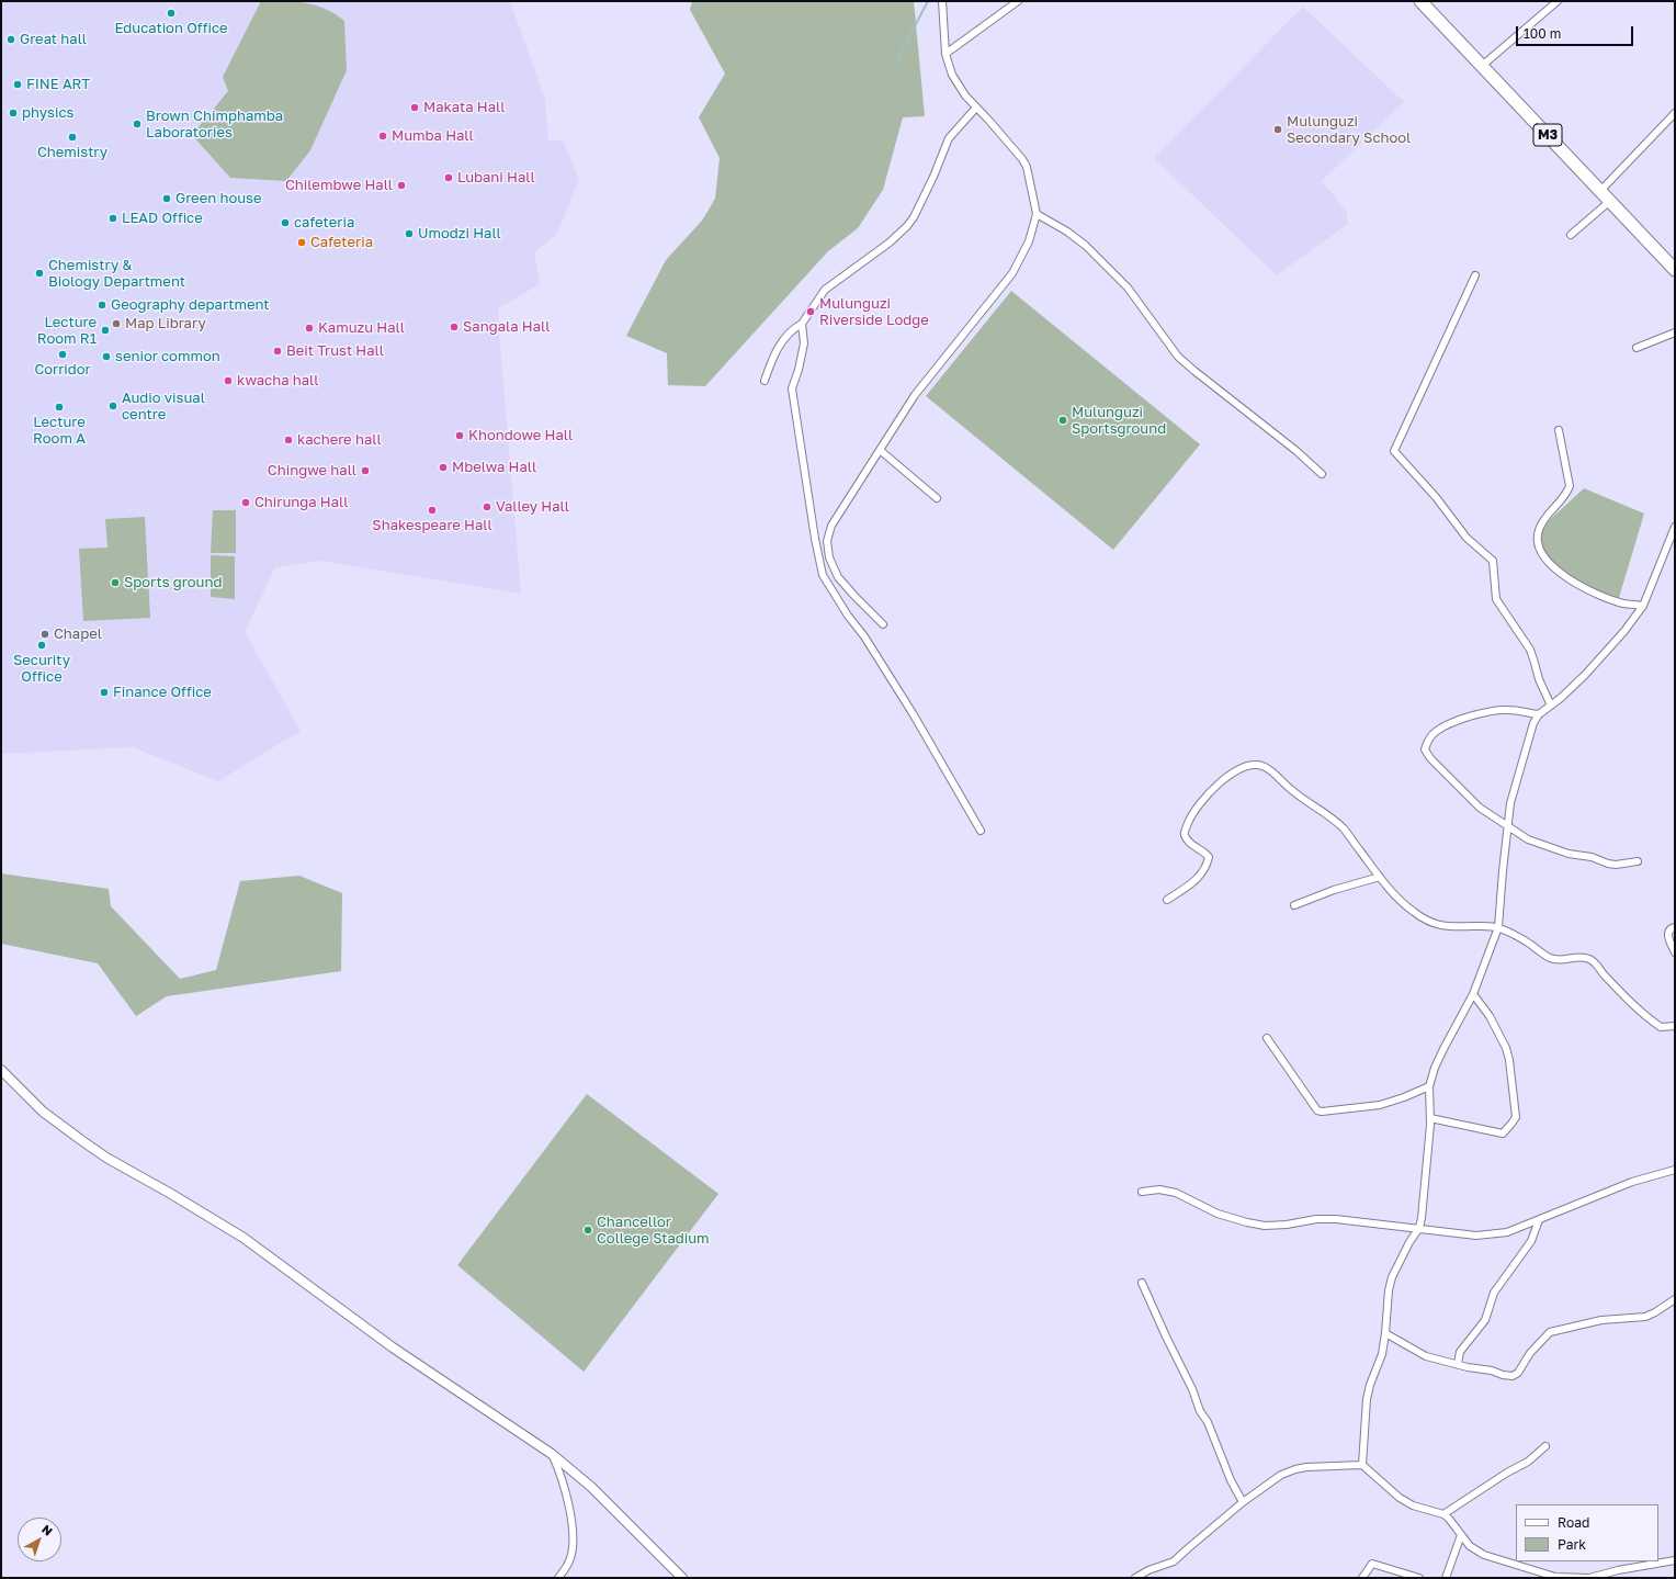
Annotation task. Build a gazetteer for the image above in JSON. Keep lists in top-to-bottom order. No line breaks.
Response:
{"streets":{"highway":["M3"]},"places":["Education Office","Great hall","FINE ART","Makata Hall","physics","Brown Chimphamba Laboratories","Mulunguzi Secondary School","Mumba Hall","Chemistry","Lubani Hall","Chilembwe Hall","Green house","LEAD Office","cafeteria","Umodzi Hall","Cafeteria","Chemistry & Biology Department","Geography department","Mulunguzi Riverside Lodge","Map Library","Sangala Hall","Kamuzu Hall","Lecture Room R1","Beit Trust Hall","Corridor","senior common","kwacha hall","Audio visual centre","Lecture Room A","Mulunguzi Sportsground","Khondowe Hall","kachere hall","Mbelwa Hall","Chingwe hall","Chirunga Hall","Valley Hall","Shakespeare Hall","Sports ground","Chapel","Security Office","Finance Office","Chancellor College Stadium"],"legend":["Road","Park"],"scale_bar":"100 m","north":"top right"}
